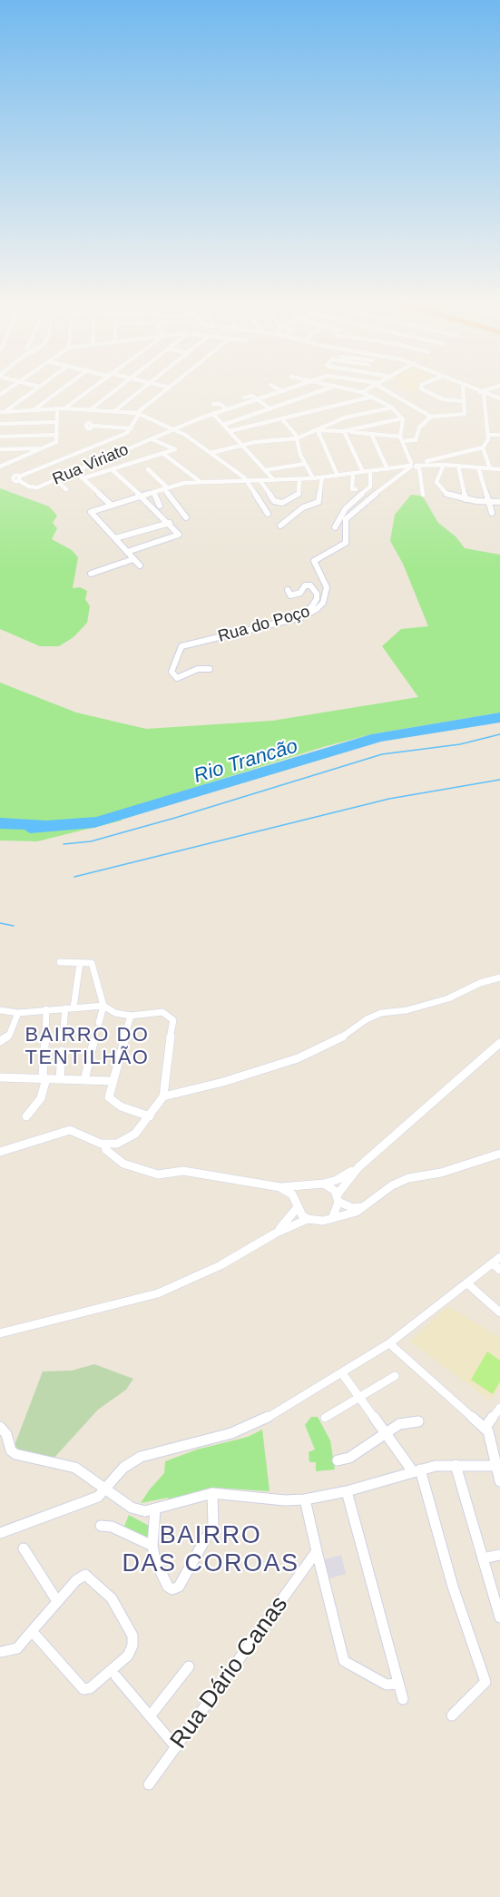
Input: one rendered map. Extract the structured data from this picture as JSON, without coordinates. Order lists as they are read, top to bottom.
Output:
{
  "streets": {
    "street": ["Rua Viriato", "Rua do Poço", "Rua Dário Canas"]
  },
  "districts": ["BAIRRO DO TENTILHÃO", "BAIRRO DAS COROAS"],
  "water": ["Rio Trancão"]
}
